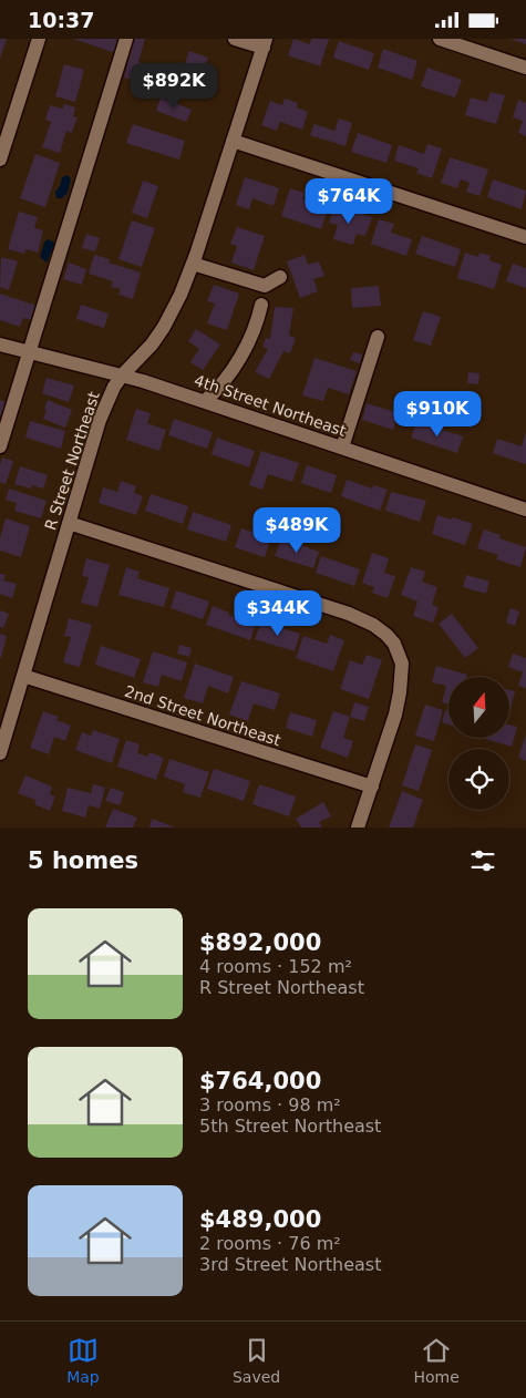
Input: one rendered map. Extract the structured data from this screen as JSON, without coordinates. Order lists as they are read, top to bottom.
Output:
{
  "streets": {
    "street": ["4th Street Northeast", "R Street Northeast", "2nd Street Northeast"]
  },
  "crossings": [
    ["4th Street Northeast", "R Street Northeast"],
    ["R Street Northeast", "2nd Street Northeast"]
  ],
  "north": "top",
  "page": {
    "status": "10:37",
    "price": [
      "$892K",
      "$764K",
      "$910K",
      "$489K",
      "$344K"
    ],
    "heading": "5 homes",
    "list": [
      {
        "name": "$892,000",
        "note": "4 rooms · 152 m² · R Street Northeast"
      },
      {
        "name": "$764,000",
        "note": "3 rooms · 98 m² · 5th Street Northeast"
      },
      {
        "name": "$489,000",
        "note": "2 rooms · 76 m² · 3rd Street Northeast"
      }
    ],
    "tabs": ["Map", "Saved", "Home"]
  }
}
